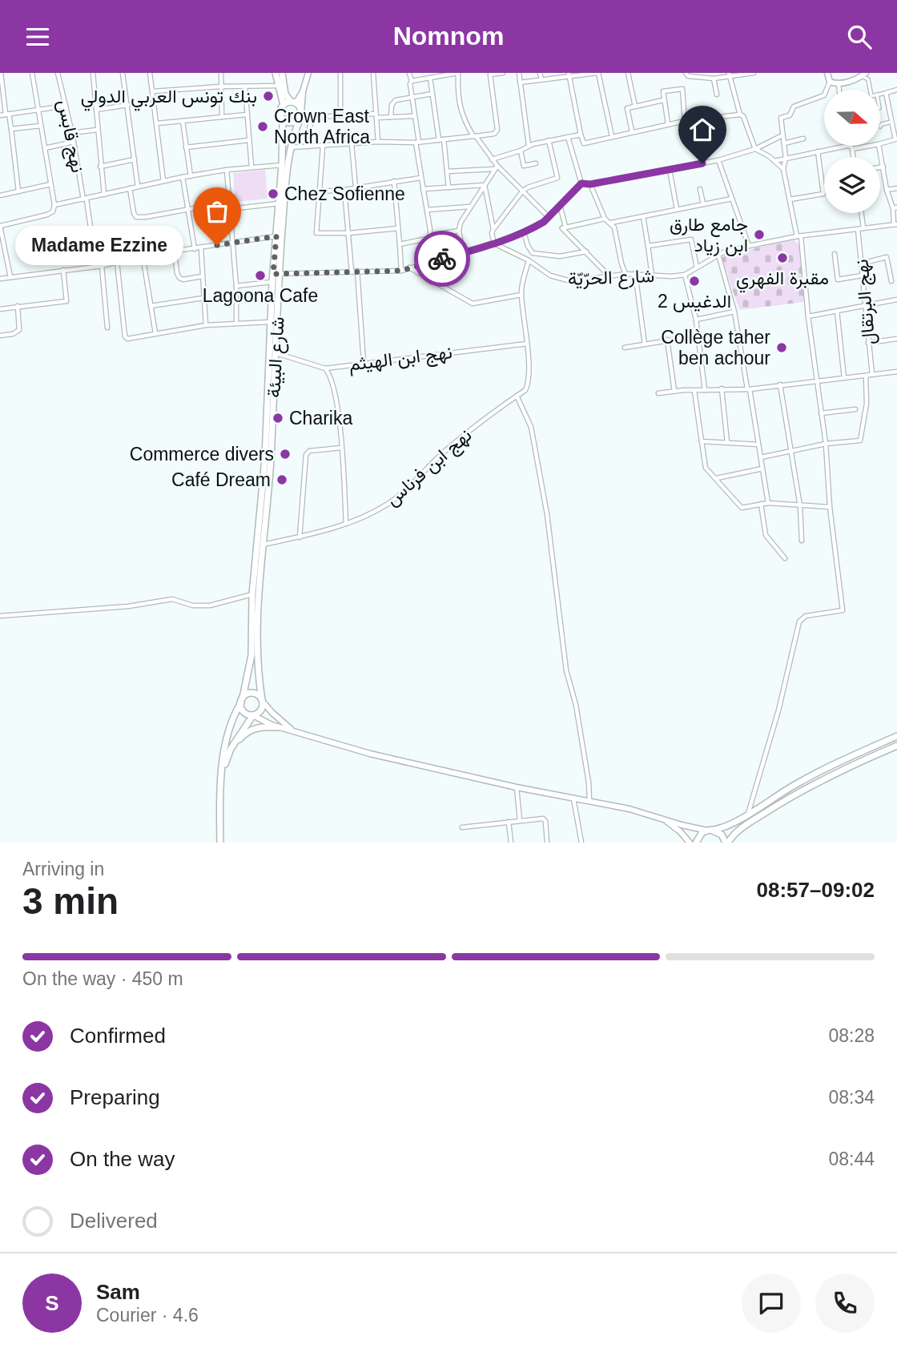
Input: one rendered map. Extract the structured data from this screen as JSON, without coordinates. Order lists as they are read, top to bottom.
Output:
{
  "streets": {
    "main road": ["شارع البيئة"],
    "street": [
      "نهج قابس",
      "شارع الحرّيّة",
      "نهج البرتقال",
      "نهج ابن الهيثم",
      "نهج ابن فرناس"
    ]
  },
  "crossings": [
    ["شارع الحرّيّة", "نهج البرتقال"],
    ["شارع البيئة", "نهج ابن الهيثم"],
    ["شارع البيئة", "نهج ابن فرناس"],
    ["نهج ابن الهيثم", "نهج ابن فرناس"]
  ],
  "places": [
    "بنك تونس العربي الدولي",
    "Crown East North Africa",
    "Chez Sofienne",
    "جامع طارق ابن زياد",
    "Madame Ezzine",
    "مقبرة الفهري",
    "Lagoona Cafe",
    "الدغيس 2",
    "Collège taher ben achour",
    "Charika",
    "Commerce divers",
    "Café Dream"
  ],
  "north": "right",
  "page": {
    "header": "Nomnom",
    "bubble": "Madame Ezzine",
    "heading": ["3 min", "Arriving in", "08:57–09:02"],
    "panel": ["Sam", "Courier · 4.6"],
    "bar": "On the way · 450 m",
    "list": [
      ["Confirmed", "08:28"],
      ["Preparing", "08:34"],
      ["On the way", "08:44"],
      "Delivered"
    ],
    "round": "S"
  }
}
